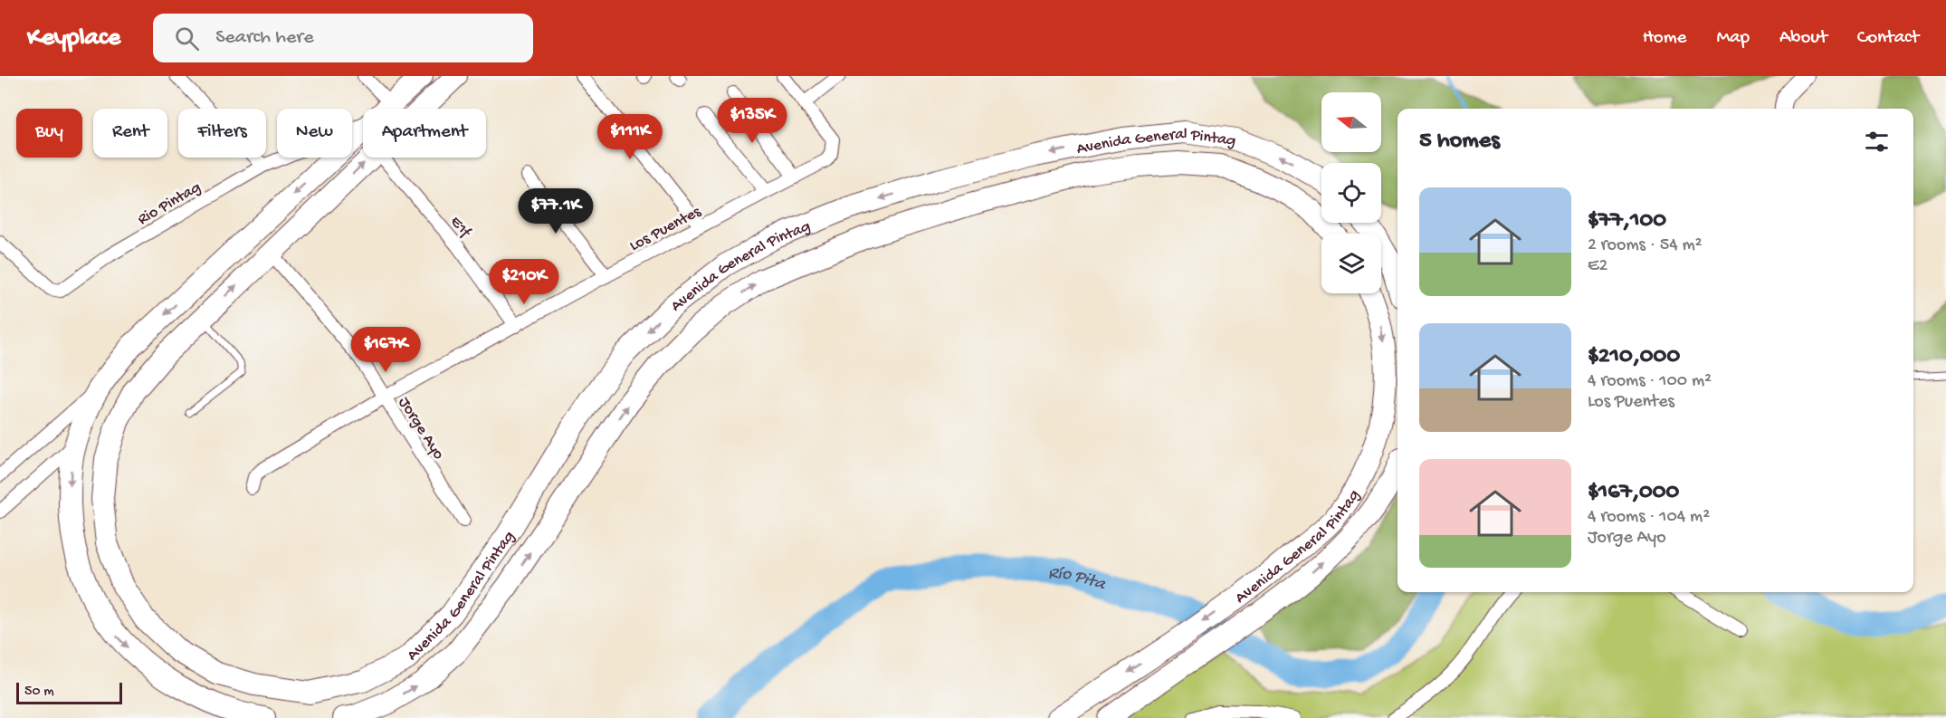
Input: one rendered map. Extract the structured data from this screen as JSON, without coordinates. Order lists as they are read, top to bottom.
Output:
{
  "streets": {
    "highway": ["Avenida General Pintag"],
    "street": [
      "Rio Pintag",
      "E1f",
      "Los Puentes",
      "Jorge Ayo"
    ]
  },
  "crossings": [
    ["Avenida General Pintag", "Jorge Ayo"],
    ["E1f", "Los Puentes"],
    ["Los Puentes", "Jorge Ayo"]
  ],
  "water": ["Río Pita"],
  "scale_bar": "50 m",
  "north": "left",
  "page": {
    "header": "Keyplace",
    "search": "Search here",
    "nav": [
      "Home",
      "Map",
      "About",
      "Contact"
    ],
    "price": [
      "$135K",
      "$111K",
      "$77.1K",
      "$210K",
      "$167K"
    ],
    "chip": [
      "Buy",
      "Rent",
      "Filters",
      "New",
      "Apartment"
    ],
    "heading": "5 homes",
    "list": [
      {
        "name": "$77,100",
        "note": "2 rooms · 54 m² · E2"
      },
      {
        "name": "$210,000",
        "note": "4 rooms · 100 m² · Los Puentes"
      },
      {
        "name": "$167,000",
        "note": "4 rooms · 104 m² · Jorge Ayo"
      }
    ],
    "scale": "50 m"
  }
}
